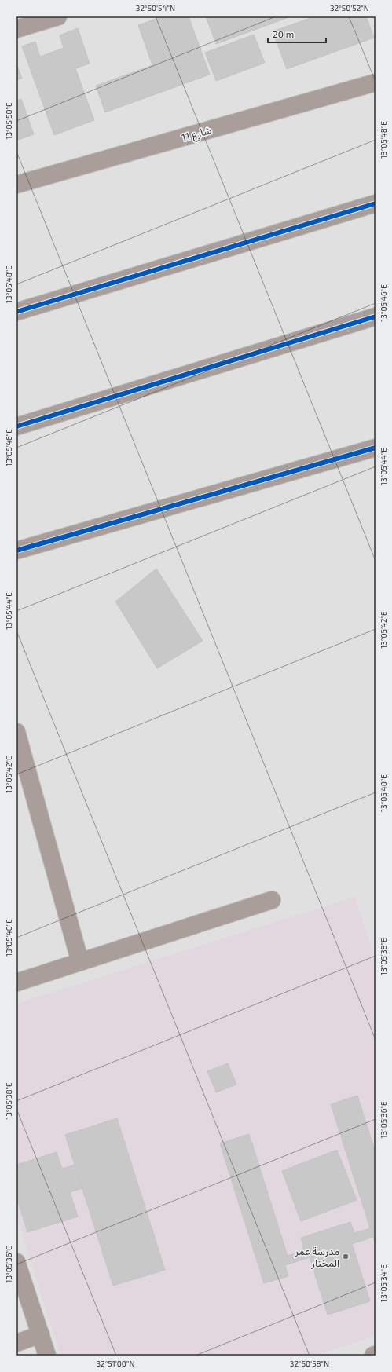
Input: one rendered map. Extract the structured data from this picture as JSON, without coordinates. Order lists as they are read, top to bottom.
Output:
{
  "streets": {
    "street": ["شارع 11"]
  },
  "places": ["مدرسة عمر المختار"],
  "scale_bar": "20 m",
  "coordinates": [
    "32°50'54\"N",
    "32°50'52\"N",
    "13°05'50\"E",
    "13°05'48\"E",
    "13°05'46\"E",
    "13°05'44\"E",
    "13°05'42\"E",
    "13°05'40\"E",
    "13°05'38\"E",
    "13°05'36\"E",
    "13°05'34\"E",
    "32°51'00\"N",
    "32°50'58\"N"
  ]
}
